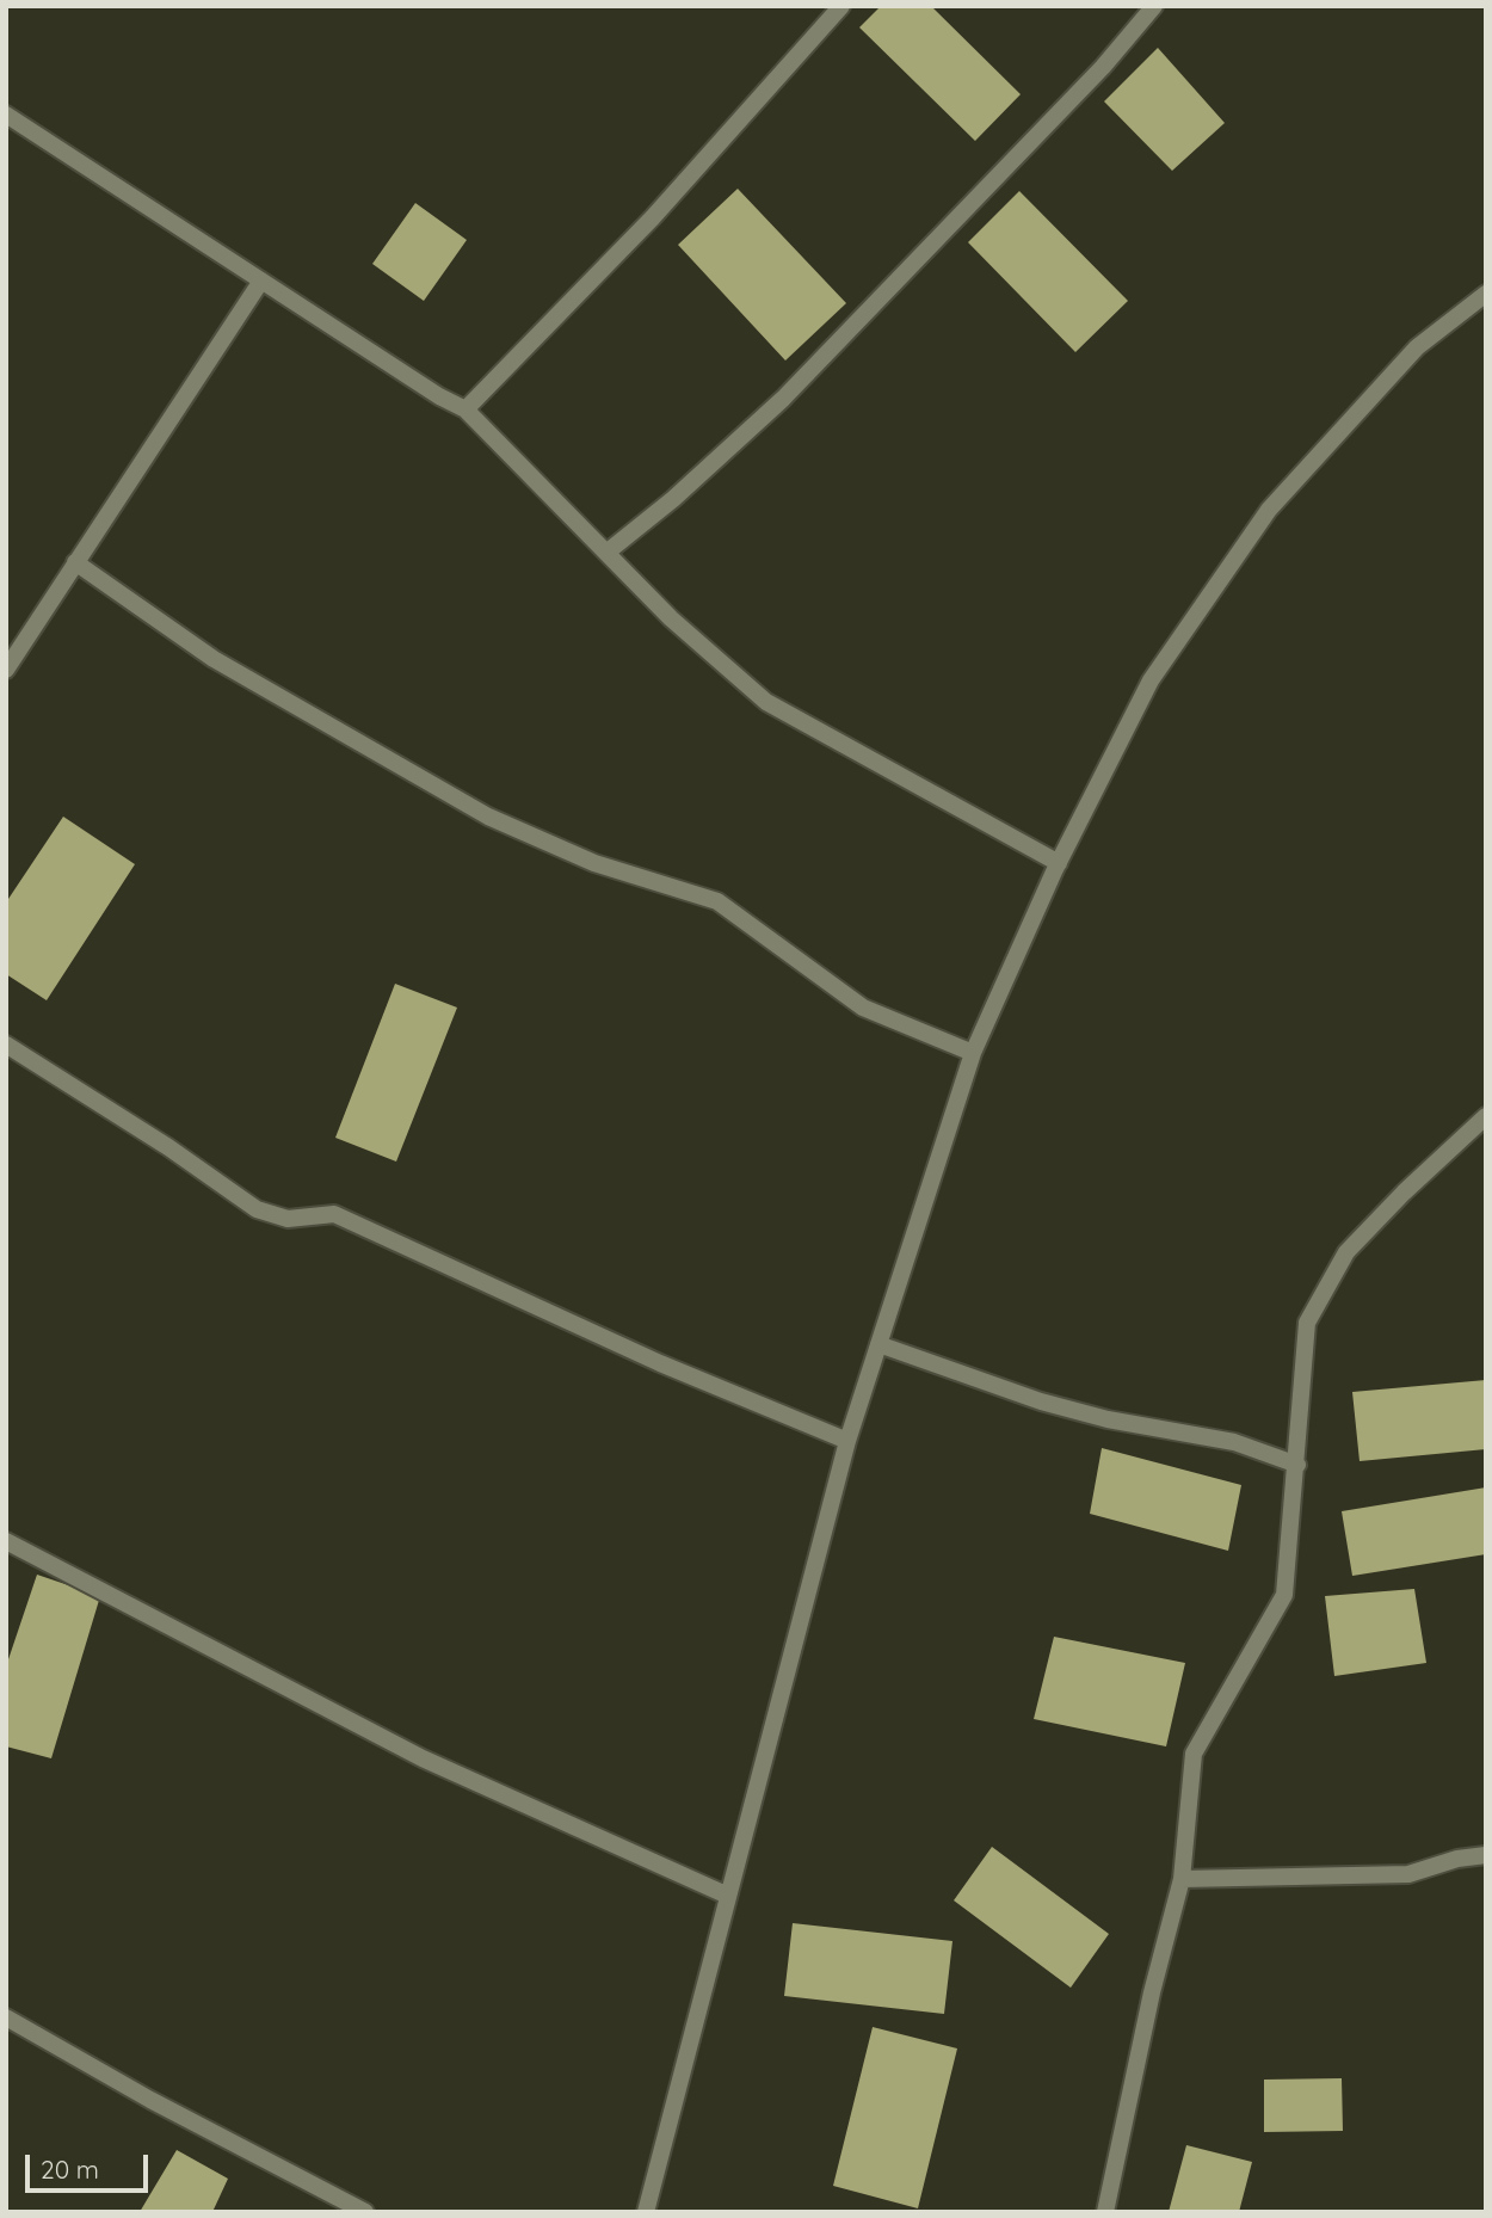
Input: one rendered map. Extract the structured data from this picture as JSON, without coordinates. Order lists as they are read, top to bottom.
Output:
{
  "scale_bar": "20 m"
}
